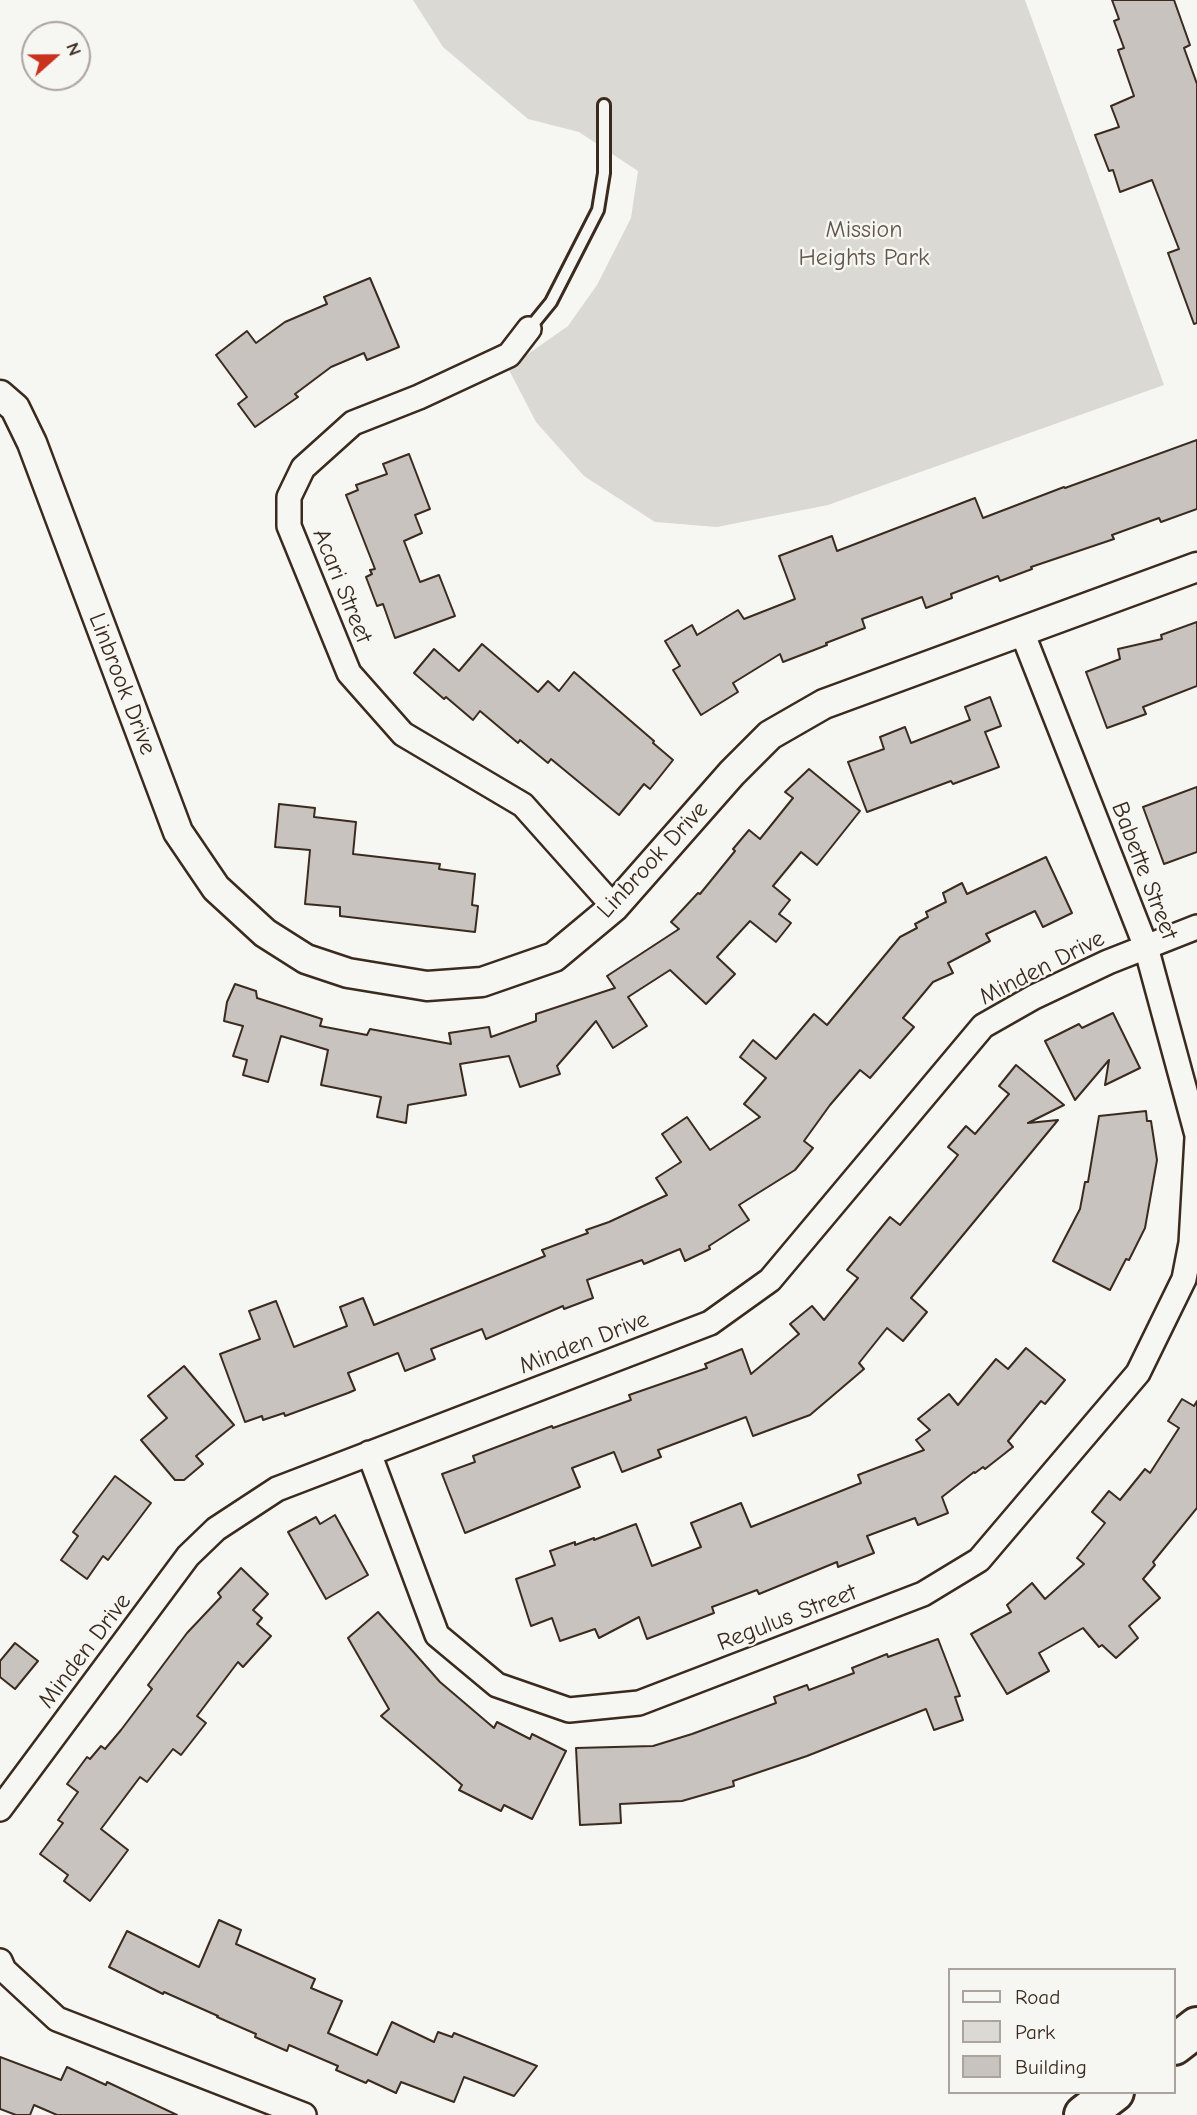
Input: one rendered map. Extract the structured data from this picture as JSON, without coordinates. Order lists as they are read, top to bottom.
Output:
{
  "streets": {
    "street": [
      "Acari Street",
      "Linbrook Drive",
      "Babette Street",
      "Minden Drive",
      "Regulus Street"
    ]
  },
  "crossings": [
    ["Acari Street", "Linbrook Drive"],
    ["Linbrook Drive", "Babette Street"],
    ["Babette Street", "Minden Drive"],
    ["Babette Street", "Regulus Street"],
    ["Minden Drive", "Regulus Street"]
  ],
  "parks": ["Mission Heights Park"],
  "legend": ["Road", "Park", "Building"],
  "north": "right"
}
